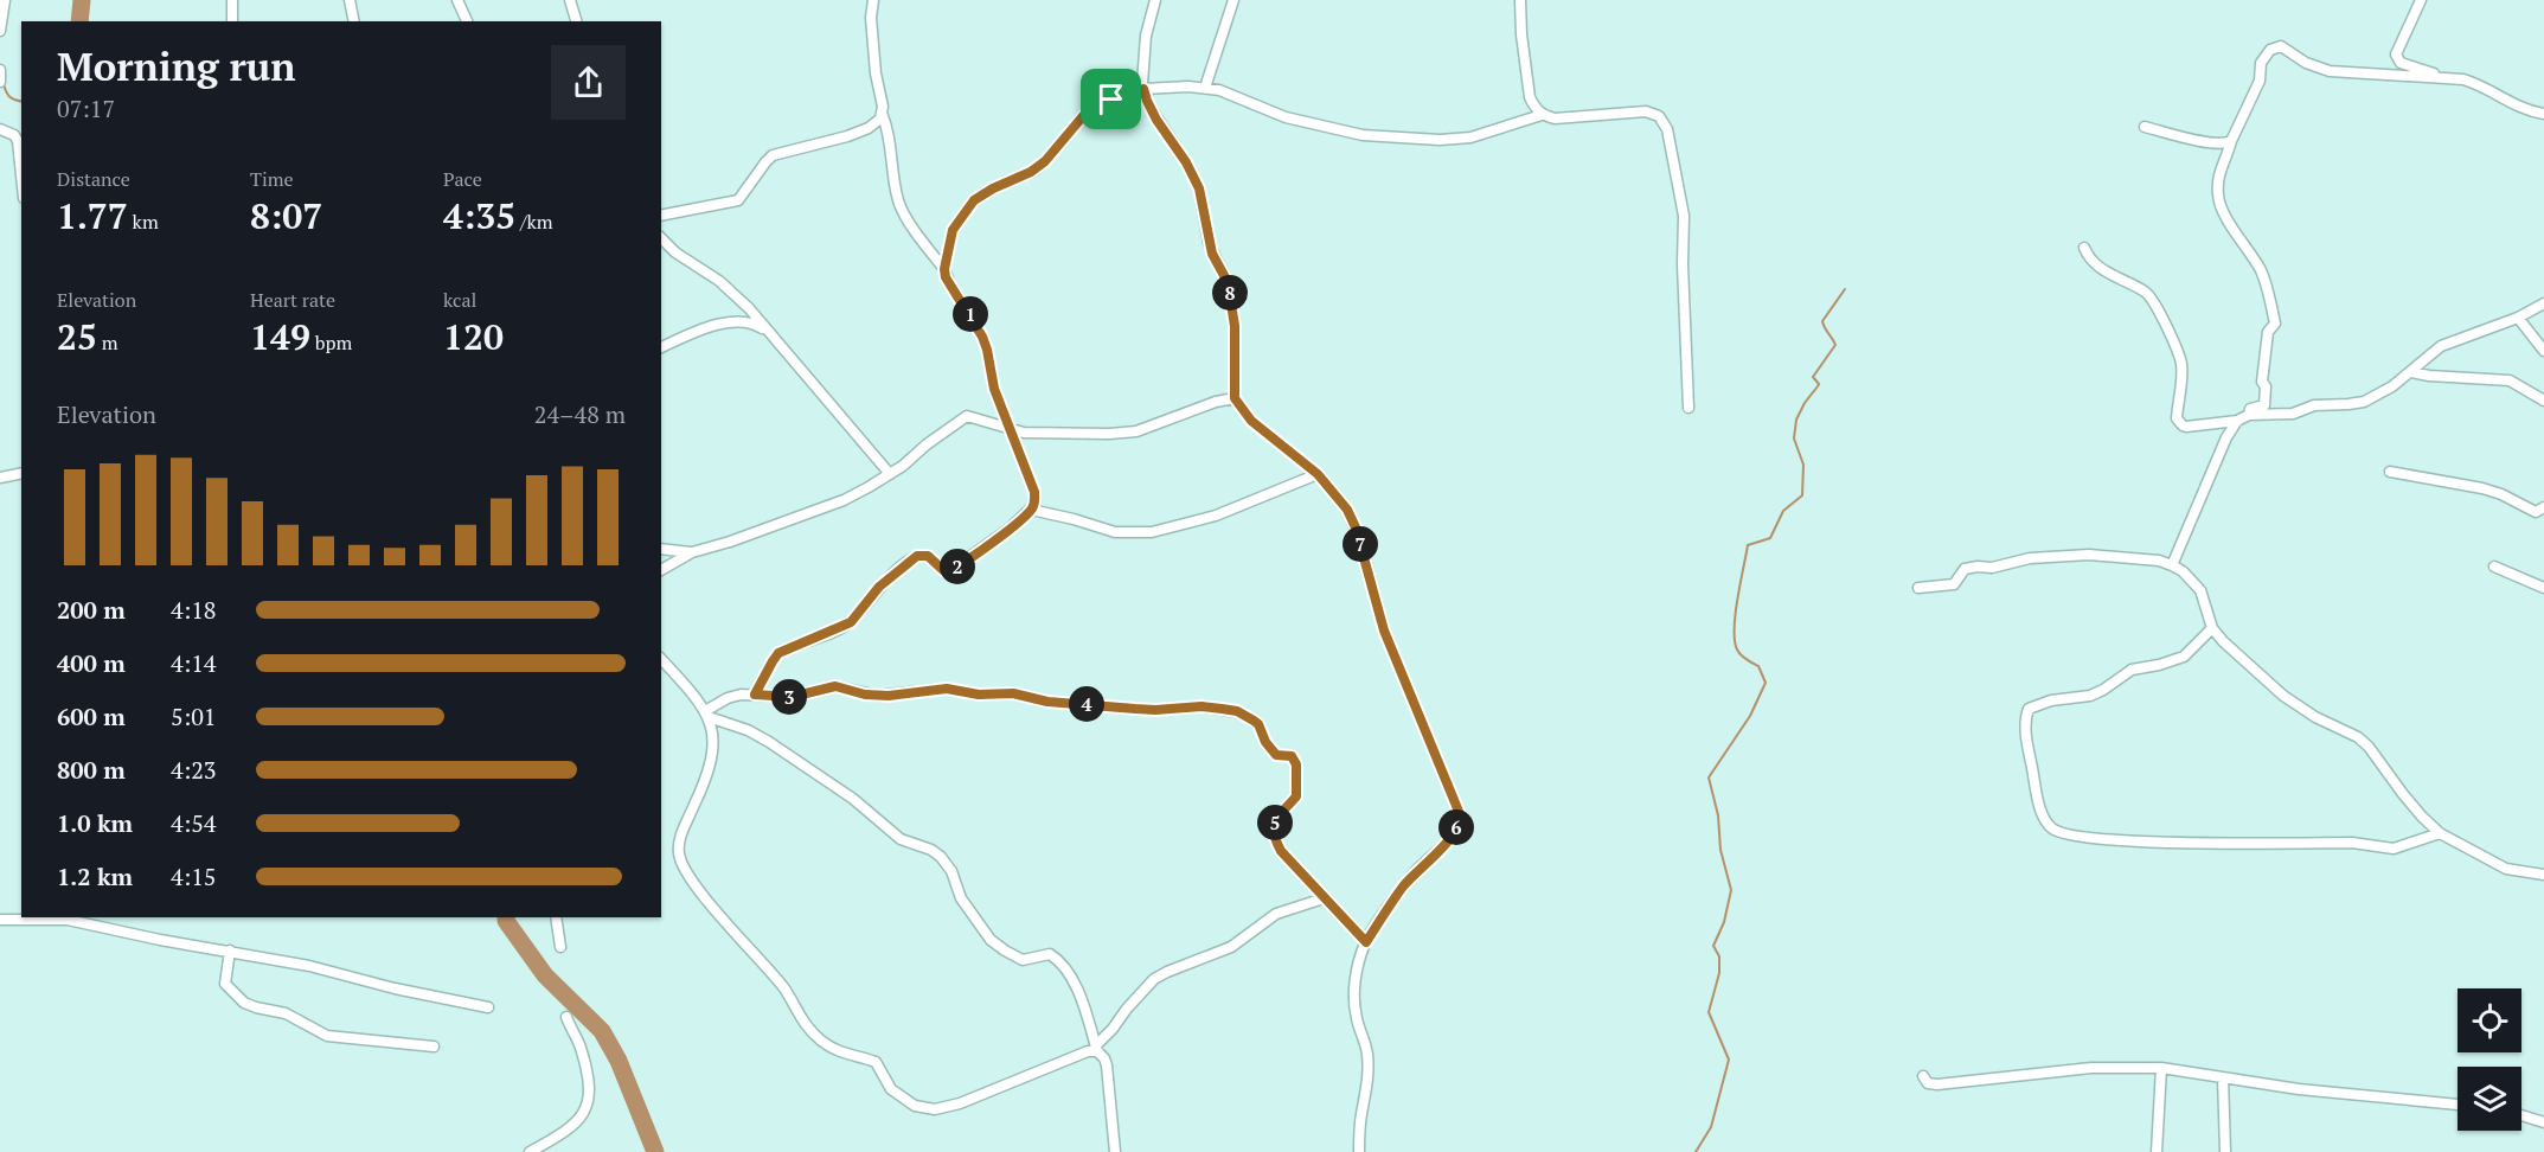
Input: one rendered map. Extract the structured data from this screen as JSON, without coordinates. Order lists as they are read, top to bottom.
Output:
{
  "page": {
    "heading": ["Morning run", "07:17"],
    "stats": [
      ["Distance", "1.77 km"],
      ["Time", "8:07"],
      ["Pace", "4:35 /km"],
      ["Elevation", "25 m"],
      ["Heart rate", "149 bpm"],
      ["kcal", "120"]
    ],
    "pins": [
      "8",
      "1",
      "7",
      "2",
      "3",
      "4",
      "5",
      "6"
    ],
    "chart": ["Elevation", "24–48 m"],
    "list": [
      {
        "name": "200 m",
        "note": "4:18"
      },
      {
        "name": "400 m",
        "note": "4:14"
      },
      {
        "name": "600 m",
        "note": "5:01"
      },
      {
        "name": "800 m",
        "note": "4:23"
      },
      {
        "name": "1.0 km",
        "note": "4:54"
      },
      {
        "name": "1.2 km",
        "note": "4:15"
      }
    ]
  }
}
